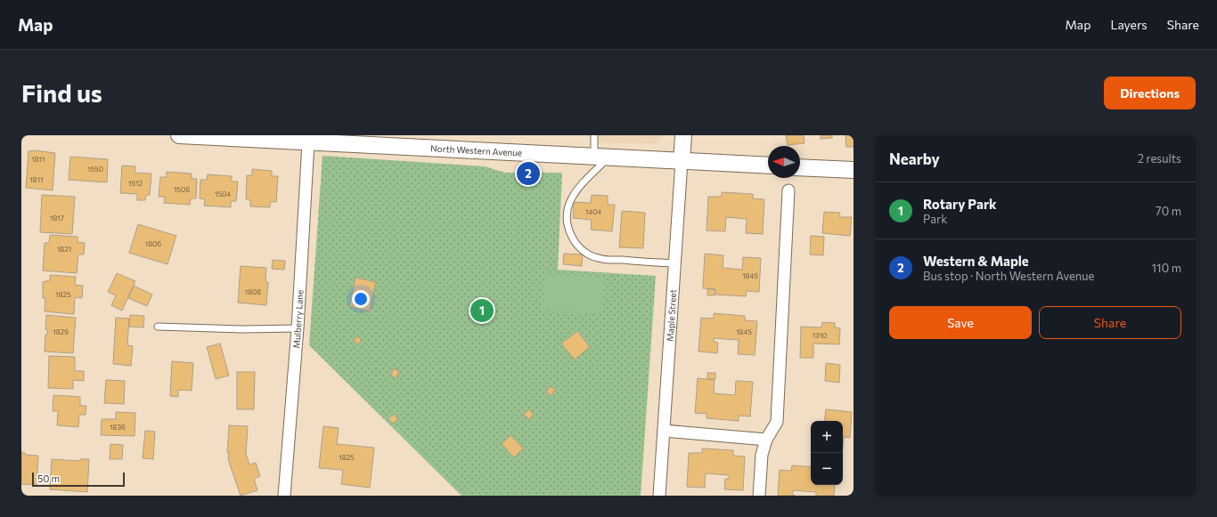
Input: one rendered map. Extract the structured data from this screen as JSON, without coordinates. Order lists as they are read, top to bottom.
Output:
{
  "streets": {
    "main road": ["North Western Avenue", "Maple Street"],
    "street": ["Mulberry Lane"]
  },
  "crossings": [
    ["North Western Avenue", "Maple Street"],
    ["North Western Avenue", "Mulberry Lane"]
  ],
  "house_numbers": [
    "1811",
    "1550",
    "1811",
    "1512",
    "1508",
    "1504",
    "1404",
    "1817",
    "1806",
    "1821",
    "1845",
    "1808",
    "1825",
    "1829",
    "1845",
    "1310",
    "1836",
    "1825"
  ],
  "scale_bar": "50 m",
  "north": "left",
  "page": {
    "header": "Map",
    "nav": ["Map", "Layers", "Share"],
    "buttons": [
      "Directions",
      ["Save", "Share"]
    ],
    "title": "Find us",
    "heading": ["Nearby", "2 results"],
    "pins": ["2", "1"],
    "list": [
      {
        "mark": "1",
        "name": "Rotary Park",
        "note": "Park",
        "value": "70 m"
      },
      {
        "mark": "2",
        "name": "Western & Maple",
        "note": "Bus stop · North Western Avenue",
        "value": "110 m"
      }
    ],
    "map_buttons": ["+", "−"],
    "scale": "50 m"
  }
}
